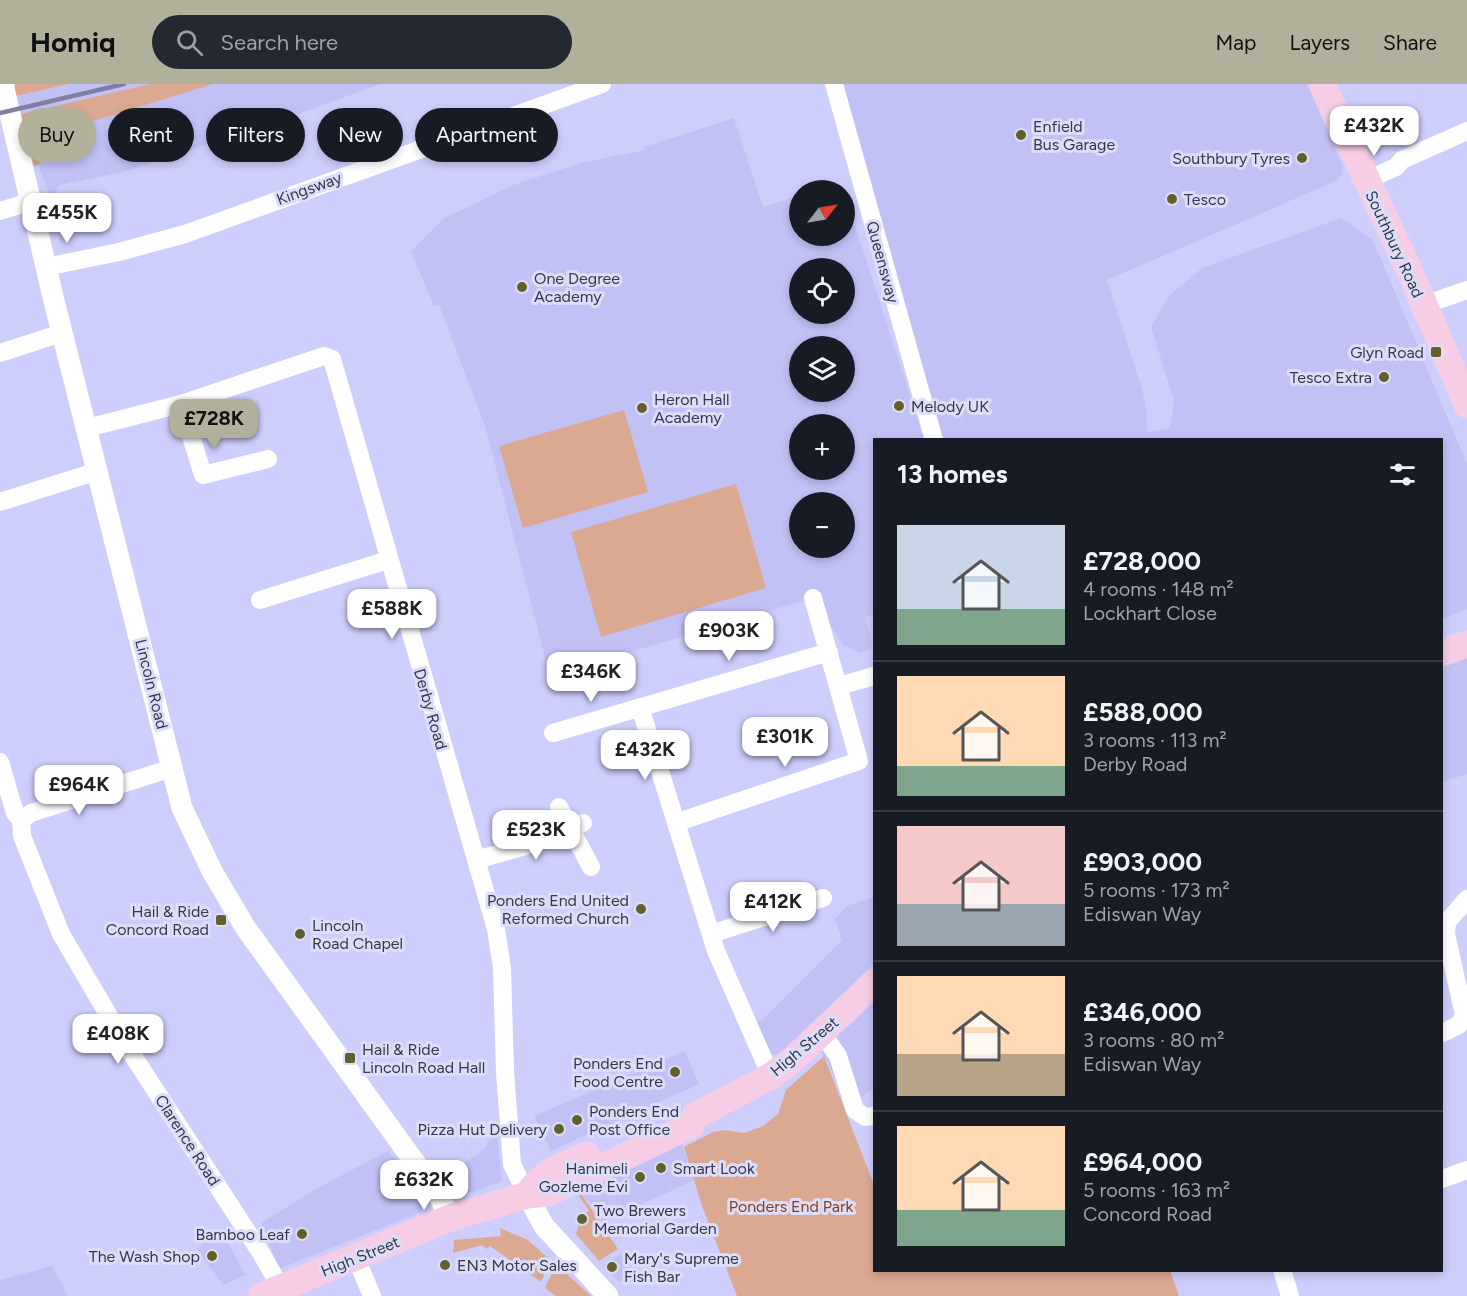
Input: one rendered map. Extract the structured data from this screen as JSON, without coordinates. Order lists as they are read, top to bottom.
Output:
{
  "streets": {
    "main road": ["Southbury Road", "High Street"],
    "street": [
      "Kingsway",
      "Queensway",
      "Lincoln Road",
      "Derby Road",
      "Clarence Road"
    ]
  },
  "crossings": [
    ["Kingsway", "Lincoln Road"],
    ["Lincoln Road", "Derby Road"],
    ["Lincoln Road", "High Street"],
    ["Derby Road", "High Street"],
    ["High Street", "Clarence Road"]
  ],
  "parks": ["Ponders End Park"],
  "places": {
    "other": [
      "Enfield Bus Garage",
      "Southbury Tyres",
      "Tesco",
      "One Degree Academy",
      "Tesco Extra",
      "Melody UK",
      "Heron Hall Academy",
      "Ponders End United Reformed Church",
      "Lincoln Road Chapel",
      "Ponders End Food Centre",
      "Ponders End Post Office",
      "Pizza Hut Delivery",
      "Smart Look",
      "Hanimeli Gozleme Evi",
      "Two Brewers Memorial Garden",
      "Bamboo Leaf",
      "The Wash Shop",
      "EN3 Motor Sales",
      "Mary's Supreme Fish Bar"
    ],
    "transit": ["Glyn Road", "Hail & Ride Concord Road", "Hail & Ride Lincoln Road Hall"]
  },
  "north": "top right",
  "page": {
    "header": "Homiq",
    "search": "Search here",
    "nav": ["Map", "Layers", "Share"],
    "price": [
      "£432K",
      "£455K",
      "£728K",
      "£588K",
      "£903K",
      "£346K",
      "£301K",
      "£432K",
      "£964K",
      "£523K",
      "£412K",
      "£408K",
      "£632K"
    ],
    "chip": [
      "Buy",
      "Rent",
      "Filters",
      "New",
      "Apartment"
    ],
    "map_buttons": ["+", "−"],
    "heading": "13 homes",
    "list": [
      {
        "name": "£728,000",
        "note": "4 rooms · 148 m² · Lockhart Close"
      },
      {
        "name": "£588,000",
        "note": "3 rooms · 113 m² · Derby Road"
      },
      {
        "name": "£903,000",
        "note": "5 rooms · 173 m² · Ediswan Way"
      },
      {
        "name": "£346,000",
        "note": "3 rooms · 80 m² · Ediswan Way"
      },
      {
        "name": "£964,000",
        "note": "5 rooms · 163 m² · Concord Road"
      }
    ]
  }
}
